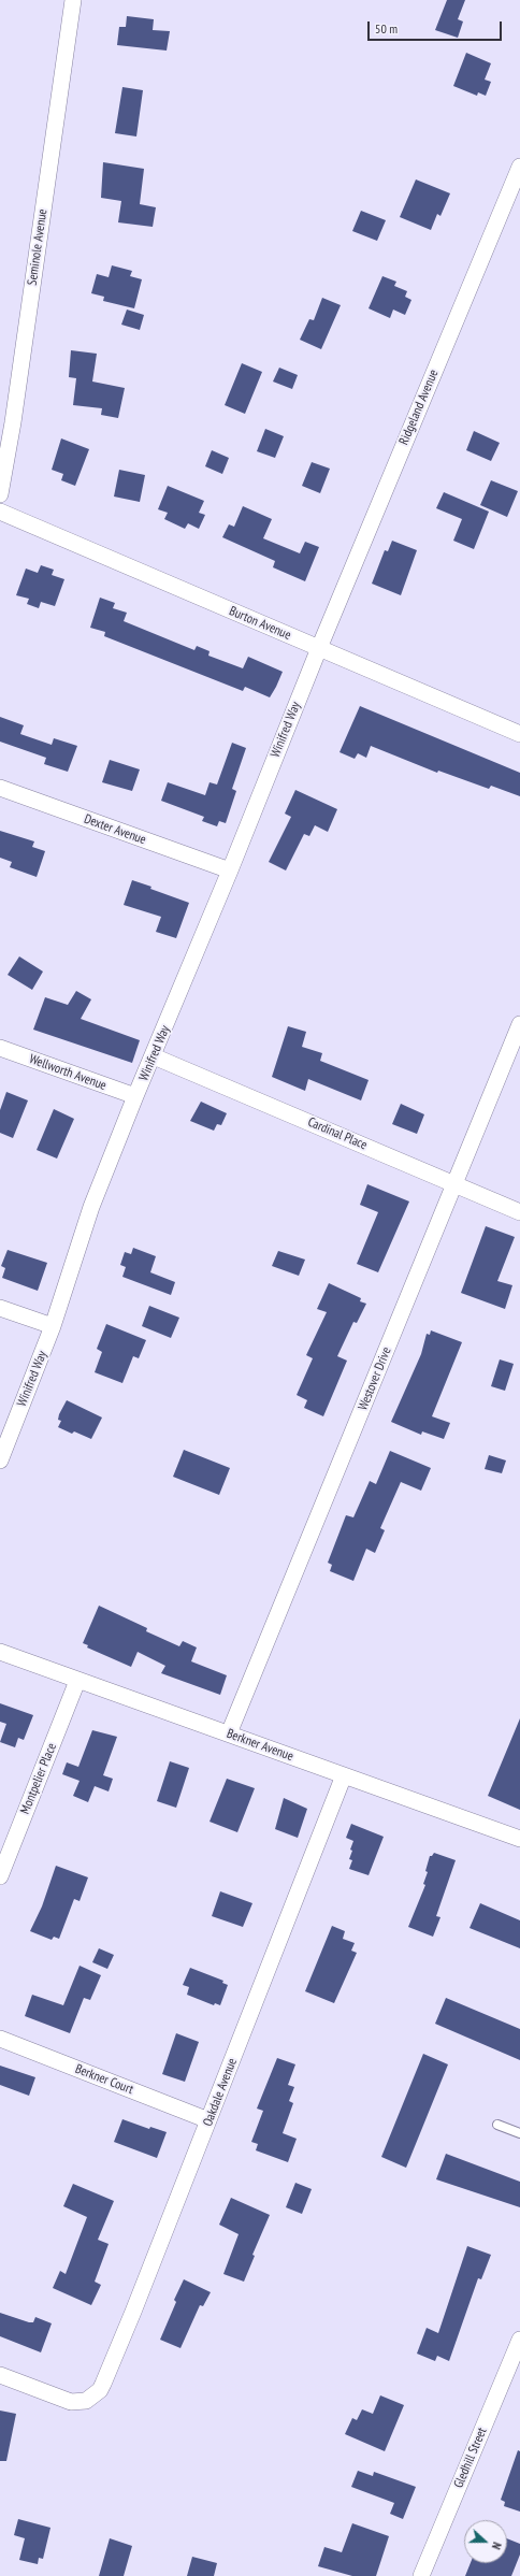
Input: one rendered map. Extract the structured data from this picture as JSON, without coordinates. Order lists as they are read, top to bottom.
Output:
{
  "streets": {
    "street": [
      "Seminole Avenue",
      "Ridgeland Avenue",
      "Burton Avenue",
      "Winifred Way",
      "Dexter Avenue",
      "Wellworth Avenue",
      "Cardinal Place",
      "Westover Drive",
      "Berkner Avenue",
      "Montpelier Place",
      "Berkner Court",
      "Oakdale Avenue",
      "Gledhill Street"
    ]
  },
  "crossings": [
    ["Ridgeland Avenue", "Burton Avenue"],
    ["Ridgeland Avenue", "Winifred Way"],
    ["Burton Avenue", "Winifred Way"],
    ["Winifred Way", "Dexter Avenue"],
    ["Winifred Way", "Wellworth Avenue"],
    ["Winifred Way", "Cardinal Place"],
    ["Cardinal Place", "Westover Drive"],
    ["Westover Drive", "Berkner Avenue"],
    ["Berkner Avenue", "Montpelier Place"],
    ["Berkner Avenue", "Oakdale Avenue"],
    ["Berkner Court", "Oakdale Avenue"]
  ],
  "scale_bar": "50 m",
  "north": "right"
}
